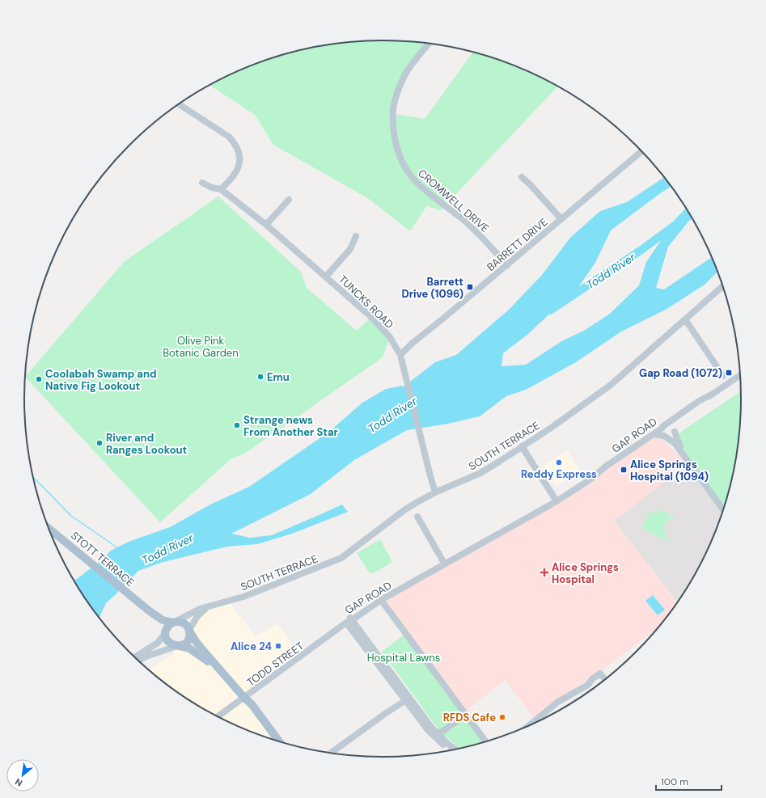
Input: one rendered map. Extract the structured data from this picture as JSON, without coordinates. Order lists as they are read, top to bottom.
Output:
{
  "streets": {
    "main road": ["STOTT TERRACE"],
    "street": [
      "CROMWELL DRIVE",
      "BARRETT DRIVE",
      "TUNCKS ROAD",
      "GAP ROAD",
      "SOUTH TERRACE",
      "TODD STREET"
    ]
  },
  "crossings": [
    ["CROMWELL DRIVE", "BARRETT DRIVE"],
    ["BARRETT DRIVE", "TUNCKS ROAD"],
    ["TUNCKS ROAD", "SOUTH TERRACE"],
    ["GAP ROAD", "TODD STREET"],
    ["SOUTH TERRACE", "STOTT TERRACE"]
  ],
  "water": ["Todd River"],
  "parks": ["Olive Pink Botanic Garden", "Hospital Lawns"],
  "places": {
    "transit": ["Barrett Drive (1096)", "Gap Road (1072)", "Alice Springs Hospital (1094)"],
    "other": [
      "Emu",
      "Coolabah Swamp and Native Fig Lookout",
      "Strange news From Another Star",
      "River and Ranges Lookout",
      "Reddy Express",
      "Alice 24",
      "RFDS Cafe"
    ],
    "health": ["Alice Springs Hospital"]
  },
  "scale_bar": "100 m",
  "north": "bottom left"
}
